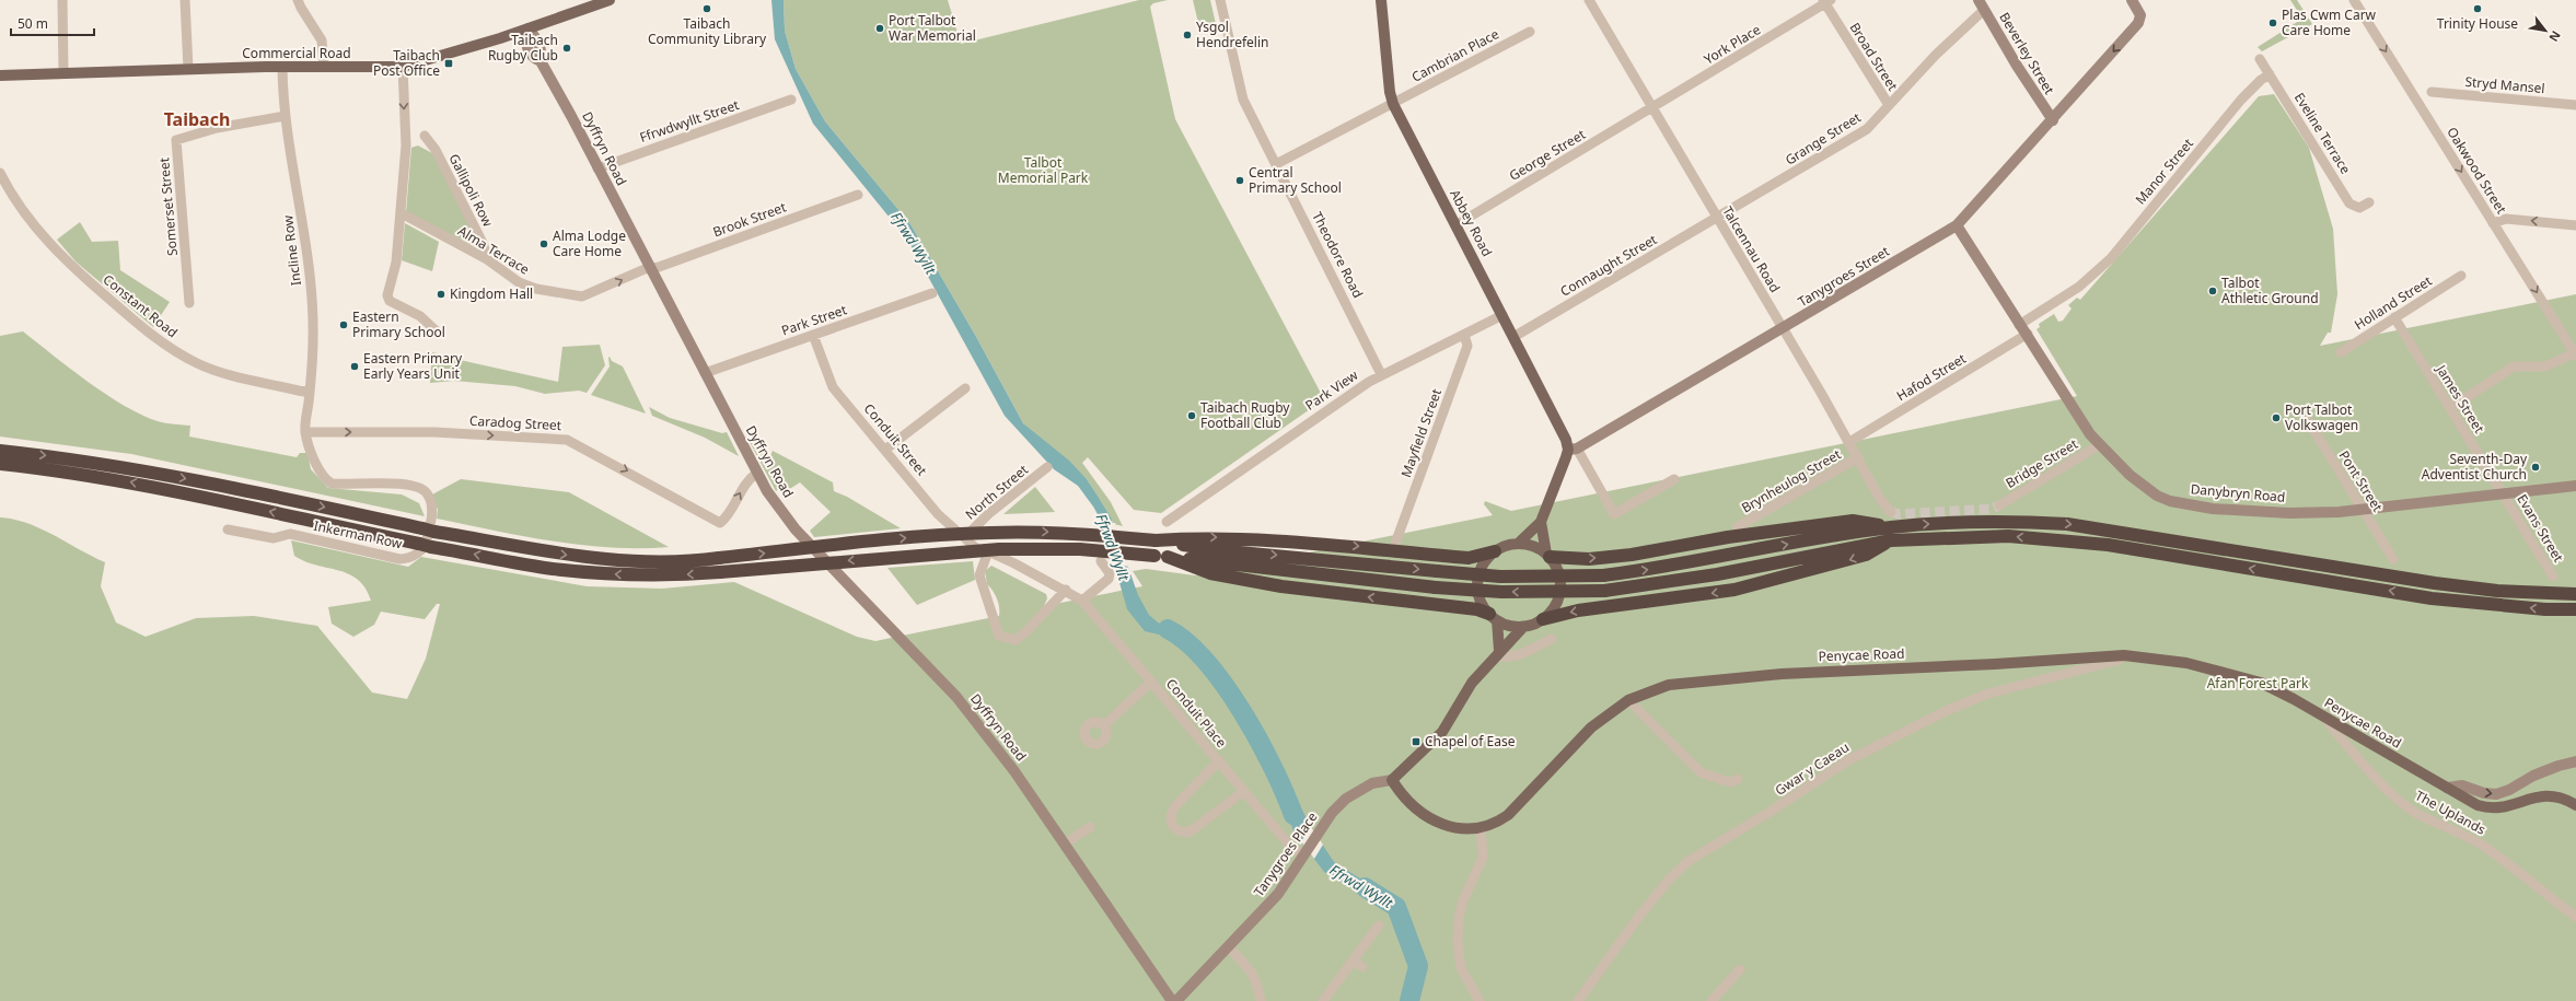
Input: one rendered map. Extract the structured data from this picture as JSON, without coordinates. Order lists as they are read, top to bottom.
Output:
{
  "streets": {
    "main road": ["Commercial Road", "Abbey Road", "Penycae Road"],
    "street": [
      "York Place",
      "Beverley Street",
      "Cambrian Place",
      "Broad Street",
      "Stryd Mansel",
      "Ffrwdwyllt Street",
      "Eveline Terrace",
      "Grange Street",
      "Dyffryn Road",
      "George Street",
      "Oakwood Street",
      "Manor Street",
      "Gallipoli Row",
      "Somerset Street",
      "Brook Street",
      "Talcennau Road",
      "Incline Row",
      "Alma Terrace",
      "Theodore Road",
      "Connaught Street",
      "Tanygroes Street",
      "Holland Street",
      "Constant Road",
      "Park Street",
      "Hafod Street",
      "Park View",
      "James Street",
      "Caradog Street",
      "Mayfield Street",
      "Conduit Street",
      "Bridge Street",
      "Brynheulog Street",
      "Pont Street",
      "North Street",
      "Danybryn Road",
      "Evans Street",
      "Inkerman Row",
      "Conduit Place",
      "Gwar y Caeau",
      "The Uplands",
      "Tanygroes Place"
    ]
  },
  "crossings": [
    ["York Place", "Broad Street"],
    ["York Place", "George Street"],
    ["York Place", "Talcennau Road"],
    ["Commercial Road", "Dyffryn Road"],
    ["Commercial Road", "Incline Row"],
    ["Beverley Street", "Grange Street"],
    ["Beverley Street", "Tanygroes Street"],
    ["Cambrian Place", "Abbey Road"],
    ["Cambrian Place", "Theodore Road"],
    ["Broad Street", "Grange Street"],
    ["Ffrwdwyllt Street", "Dyffryn Road"],
    ["Eveline Terrace", "Manor Street"],
    ["Grange Street", "Talcennau Road"],
    ["Grange Street", "Connaught Street"],
    ["Dyffryn Road", "Brook Street"],
    ["Dyffryn Road", "Alma Terrace"],
    ["Dyffryn Road", "Park Street"],
    ["Dyffryn Road", "Caradog Street"],
    ["George Street", "Abbey Road"],
    ["George Street", "Talcennau Road"],
    ["Manor Street", "Danybryn Road"],
    ["Gallipoli Row", "Alma Terrace"],
    ["Somerset Street", "Incline Row"],
    ["Brook Street", "Alma Terrace"],
    ["Abbey Road", "Connaught Street"],
    ["Abbey Road", "Tanygroes Street"],
    ["Abbey Road", "Park View"],
    ["Talcennau Road", "Connaught Street"],
    ["Talcennau Road", "Tanygroes Street"],
    ["Talcennau Road", "Hafod Street"],
    ["Talcennau Road", "Brynheulog Street"],
    ["Incline Row", "Constant Road"],
    ["Incline Row", "Caradog Street"],
    ["Incline Row", "Inkerman Row"],
    ["Theodore Road", "Park View"],
    ["Tanygroes Street", "Danybryn Road"],
    ["Holland Street", "James Street"],
    ["Park Street", "Conduit Street"],
    ["Hafod Street", "Danybryn Road"],
    ["Park View", "Mayfield Street"],
    ["James Street", "Danybryn Road"],
    ["James Street", "Evans Street"],
    ["Caradog Street", "Inkerman Row"],
    ["Conduit Street", "North Street"],
    ["Conduit Street", "Conduit Place"],
    ["Bridge Street", "Danybryn Road"],
    ["Pont Street", "Danybryn Road"],
    ["Danybryn Road", "Evans Street"],
    ["Penycae Road", "Gwar y Caeau"],
    ["Penycae Road", "The Uplands"],
    ["Conduit Place", "Tanygroes Place"]
  ],
  "one_way": ["Oakwood Street", "Alma Terrace", "Caradog Street"],
  "districts": ["Taibach"],
  "water": ["Ffrwd Wyllt"],
  "parks": ["Talbot Memorial Park", "Afan Forest Park"],
  "places": {
    "other": [
      "Taibach Community Library",
      "Trinity House",
      "Plas Cwm Carw Care Home",
      "Port Talbot War Memorial",
      "Ysgol Hendrefelin",
      "Taibach Rugby Club",
      "Central Primary School",
      "Alma Lodge Care Home",
      "Talbot Athletic Ground",
      "Kingdom Hall",
      "Eastern Primary School",
      "Eastern Primary Early Years Unit",
      "Taibach Rugby Football Club",
      "Port Talbot Volkswagen",
      "Seventh-Day Adventist Church"
    ],
    "transit": ["Taibach Post Office", "Chapel of Ease"]
  },
  "scale_bar": "50 m",
  "north": "bottom right"
}
